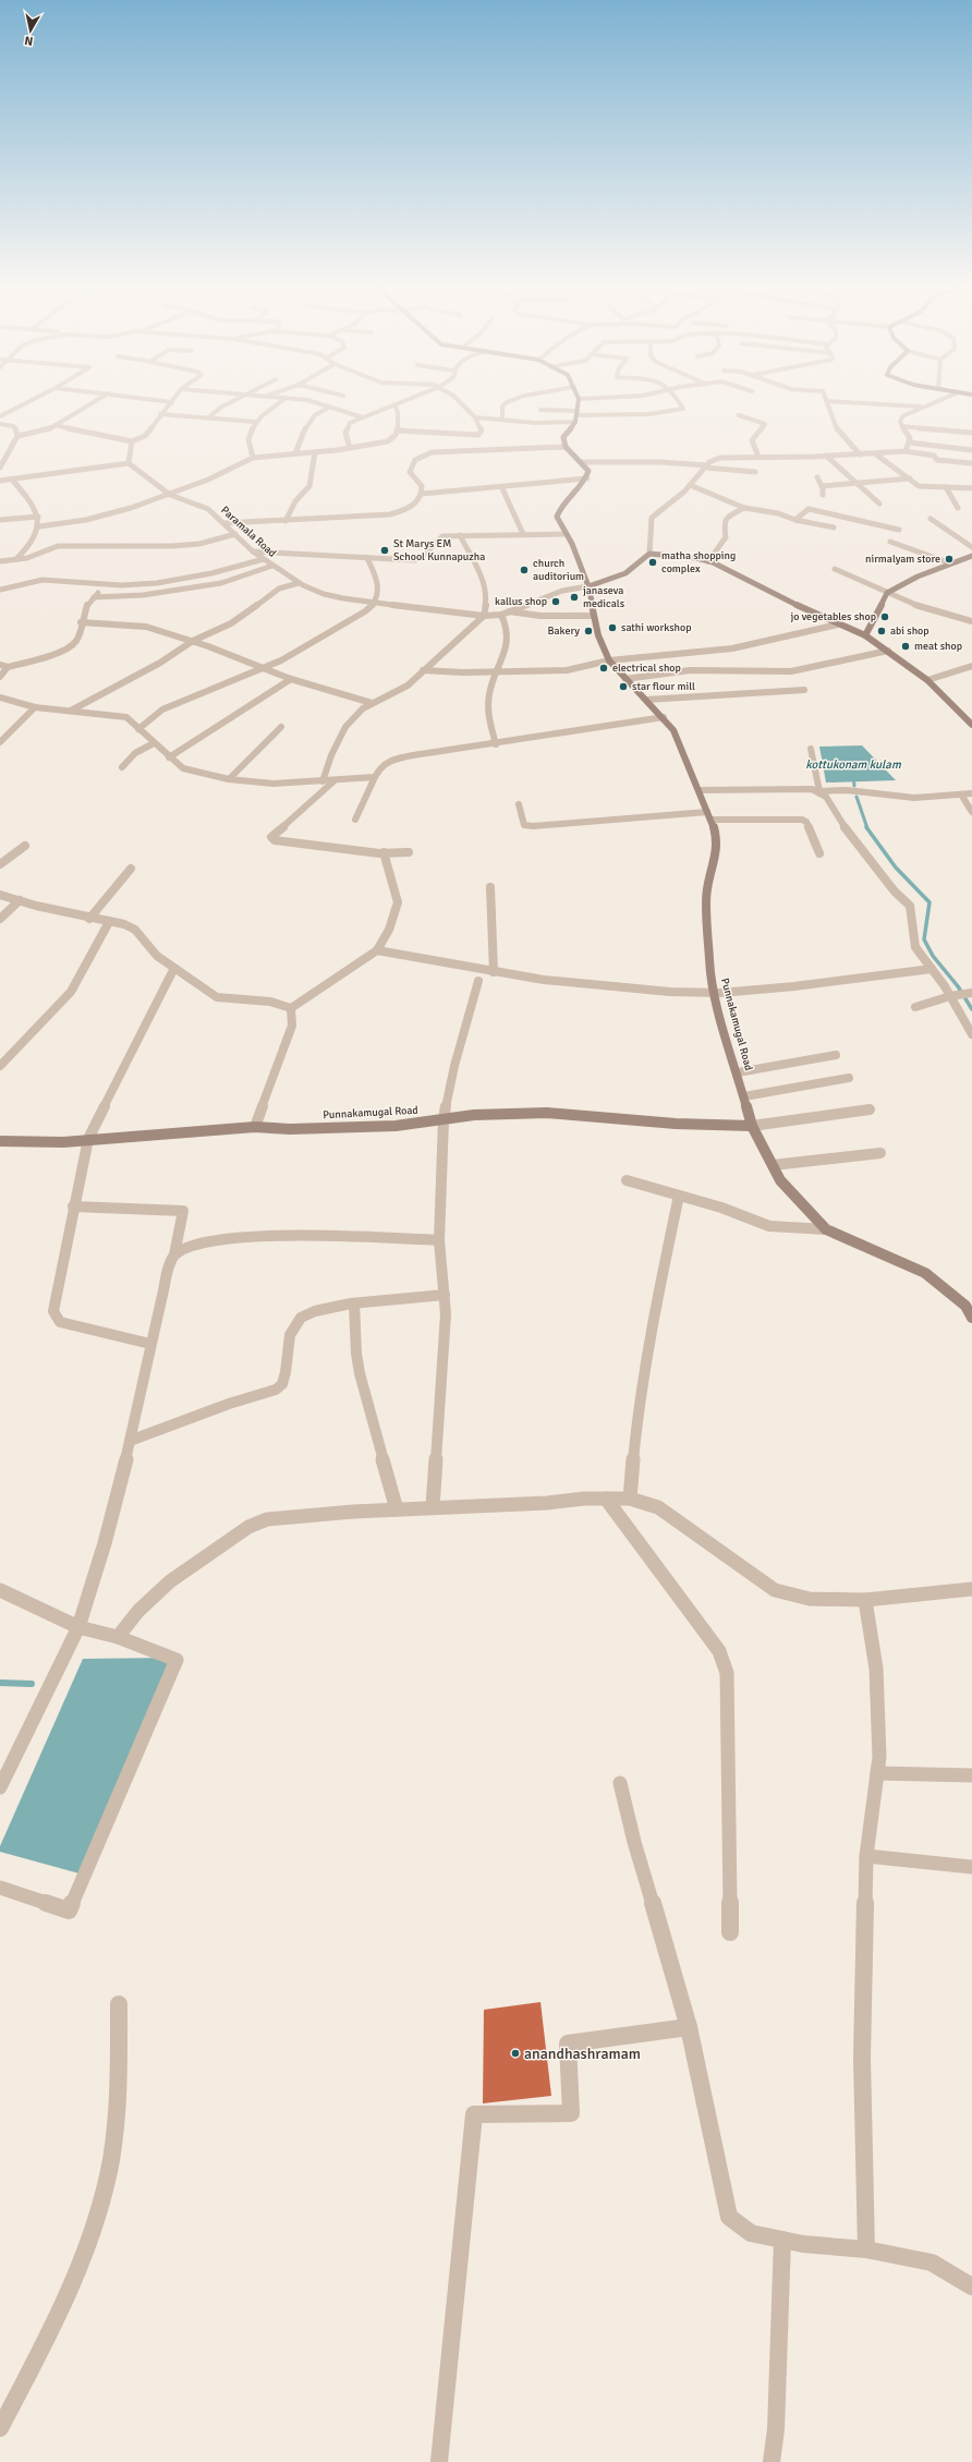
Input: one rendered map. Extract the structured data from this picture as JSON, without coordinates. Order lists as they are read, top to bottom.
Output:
{
  "streets": {
    "street": ["Paramala Road", "Punnakamugal Road"]
  },
  "crossings": [
    ["Paramala Road", "Punnakamugal Road"]
  ],
  "water": ["kottukonam kulam"],
  "places": [
    "St Marys EM School Kunnapuzha",
    "nirmalyam store",
    "matha shopping complex",
    "church auditorium",
    "janaseva medicals",
    "kallus shop",
    "jo vegetables shop",
    "sathi workshop",
    "Bakery",
    "abi shop",
    "meat shop",
    "electrical shop",
    "star flour mill",
    "anandhashramam"
  ],
  "north": "bottom"
}
